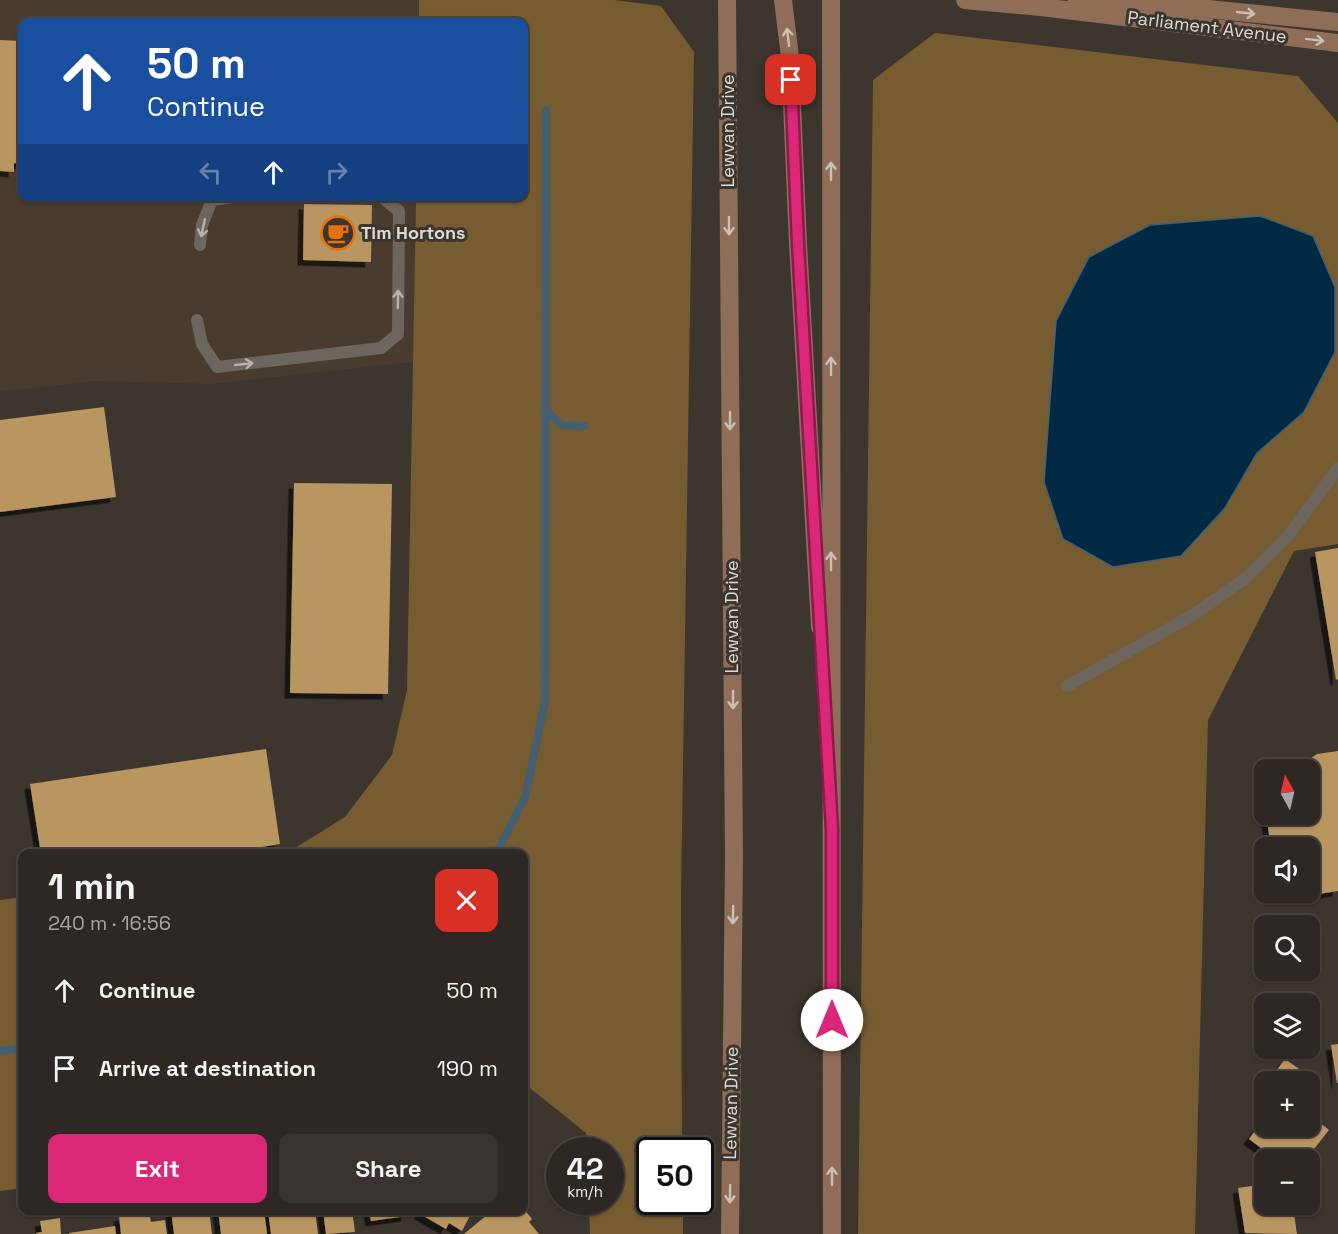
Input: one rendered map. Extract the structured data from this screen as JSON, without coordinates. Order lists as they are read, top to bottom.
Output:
{
  "streets": {
    "main road": ["Parliament Avenue", "Lewvan Drive"]
  },
  "one_way": ["Parliament Avenue"],
  "places": {
    "cafe": ["Tim Hortons"]
  },
  "north": "top",
  "page": {
    "turn": ["50 m", "Continue"],
    "map_buttons": ["+", "−"],
    "heading": ["1 min", "240 m · 16:56"],
    "list": [
      {
        "name": "Continue",
        "value": "50 m"
      },
      {
        "name": "Arrive at destination",
        "value": "190 m"
      }
    ],
    "buttons": ["Exit", "Share"],
    "speed": "42 km/h",
    "limit": "50"
  }
}
